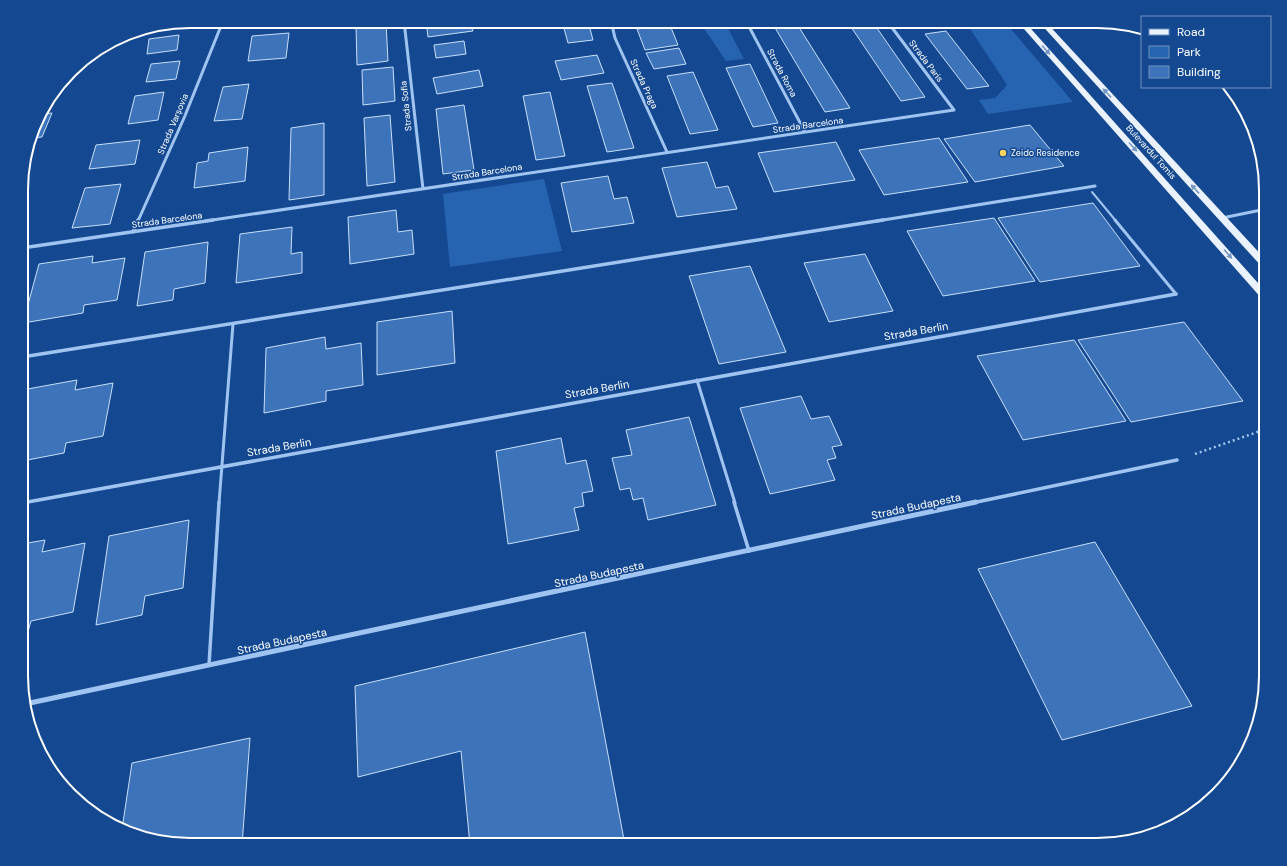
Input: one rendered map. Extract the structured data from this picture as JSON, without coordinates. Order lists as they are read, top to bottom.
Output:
{
  "streets": {
    "main road": ["Bulevardul Tomis"],
    "street": [
      "Strada Paris",
      "Strada Roma",
      "Strada Praga",
      "Strada Sofia",
      "Strada Varșovia",
      "Strada Barcelona",
      "Strada Berlin",
      "Strada Budapesta"
    ]
  },
  "crossings": [
    ["Strada Paris", "Strada Barcelona"],
    ["Strada Roma", "Strada Barcelona"],
    ["Strada Praga", "Strada Barcelona"],
    ["Strada Sofia", "Strada Barcelona"],
    ["Strada Varșovia", "Strada Barcelona"]
  ],
  "places": ["Zeido Residence"],
  "legend": ["Road", "Park", "Building"]
}
